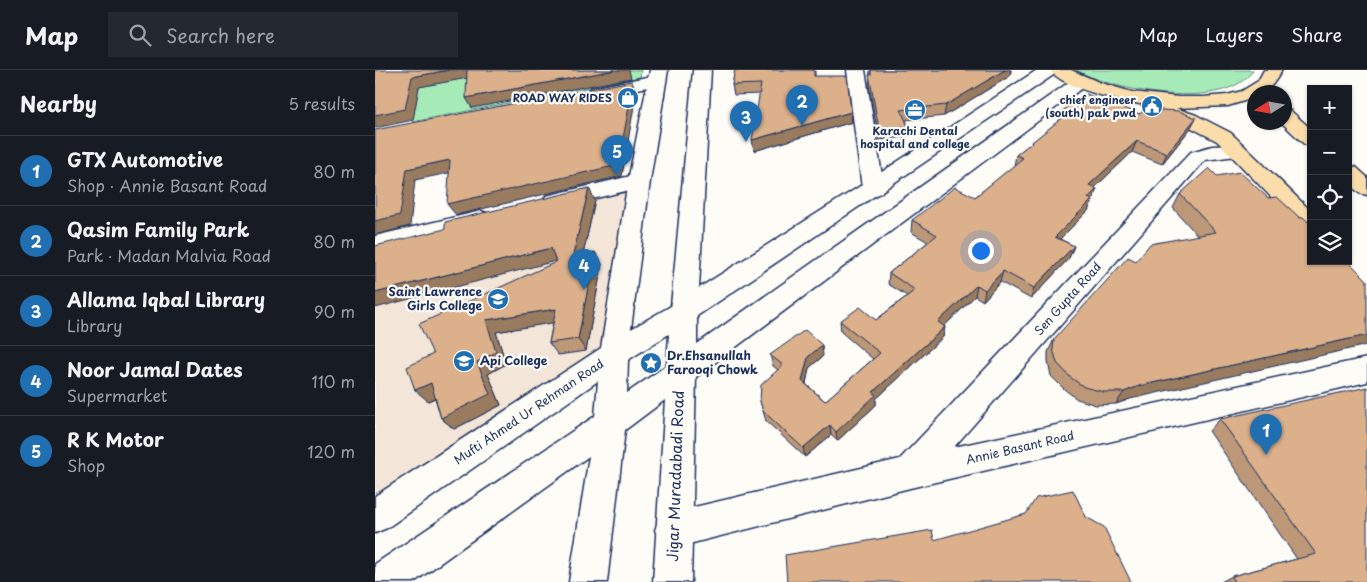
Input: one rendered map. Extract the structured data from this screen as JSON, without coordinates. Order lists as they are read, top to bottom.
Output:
{
  "streets": {
    "street": [
      "Sen Gupta Road",
      "Mufti Ahmed Ur Rehman Road",
      "Annie Basant Road",
      "Jigar Muradabadi Road"
    ]
  },
  "crossings": [
    ["Sen Gupta Road", "Annie Basant Road"],
    ["Mufti Ahmed Ur Rehman Road", "Jigar Muradabadi Road"],
    ["Annie Basant Road", "Jigar Muradabadi Road"]
  ],
  "places": {
    "shop": ["ROAD WAY RIDES"],
    "public building": ["chief engineer (south) pak pwd"],
    "office": ["Karachi Dental hospital and college"],
    "school or university": ["Saint Lawrence Girls College", "Api College"],
    "place": ["Dr.Ehsanullah Farooqi Chowk"]
  },
  "north": "left",
  "page": {
    "header": "Map",
    "search": "Search here",
    "nav": ["Map", "Layers", "Share"],
    "heading": ["Nearby", "5 results"],
    "map_buttons": ["+", "−"],
    "pins": [
      "2",
      "3",
      "5",
      "4",
      "1"
    ],
    "list": [
      {
        "mark": "1",
        "name": "GTX Automotive",
        "note": "Shop · Annie Basant Road",
        "value": "80 m"
      },
      {
        "mark": "2",
        "name": "Qasim Family Park",
        "note": "Park · Madan Malvia Road",
        "value": "80 m"
      },
      {
        "mark": "3",
        "name": "Allama Iqbal Library",
        "note": "Library",
        "value": "90 m"
      },
      {
        "mark": "4",
        "name": "Noor Jamal Dates",
        "note": "Supermarket",
        "value": "110 m"
      },
      {
        "mark": "5",
        "name": "R K Motor",
        "note": "Shop",
        "value": "120 m"
      }
    ]
  }
}
